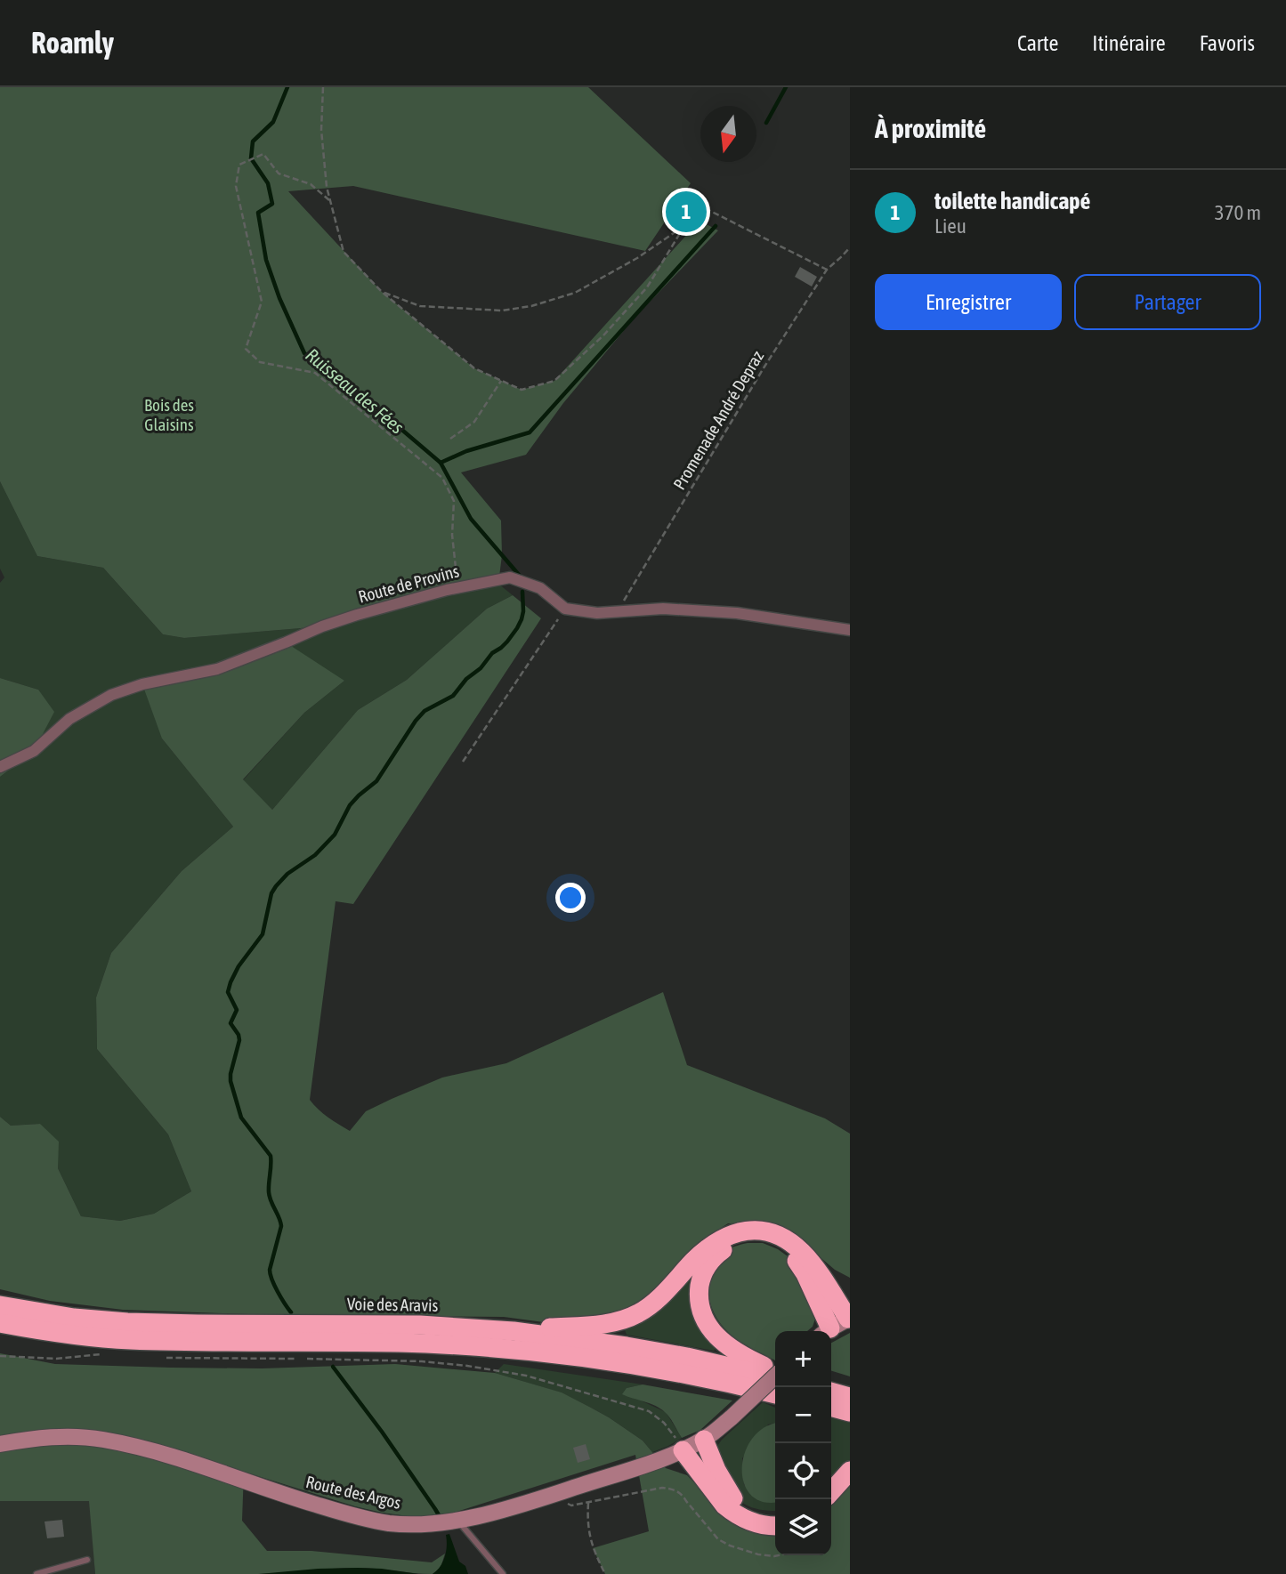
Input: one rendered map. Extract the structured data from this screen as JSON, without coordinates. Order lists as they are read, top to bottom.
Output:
{
  "streets": {
    "highway": ["Voie des Aravis"],
    "street": ["Route de Provins", "Route des Argos"],
    "path": ["Promenade André Depraz"]
  },
  "water": ["Ruisseau des Fées"],
  "parks": ["Bois des Glaisins"],
  "north": "bottom",
  "page": {
    "header": "Roamly",
    "nav": ["Carte", "Itinéraire", "Favoris"],
    "heading": "À proximité",
    "list": [
      {
        "mark": "1",
        "name": "toilette handicapé",
        "note": "Lieu",
        "value": "370 m"
      }
    ],
    "pins": "1",
    "buttons": ["Enregistrer", "Partager"],
    "map_buttons": ["+", "−"]
  }
}
